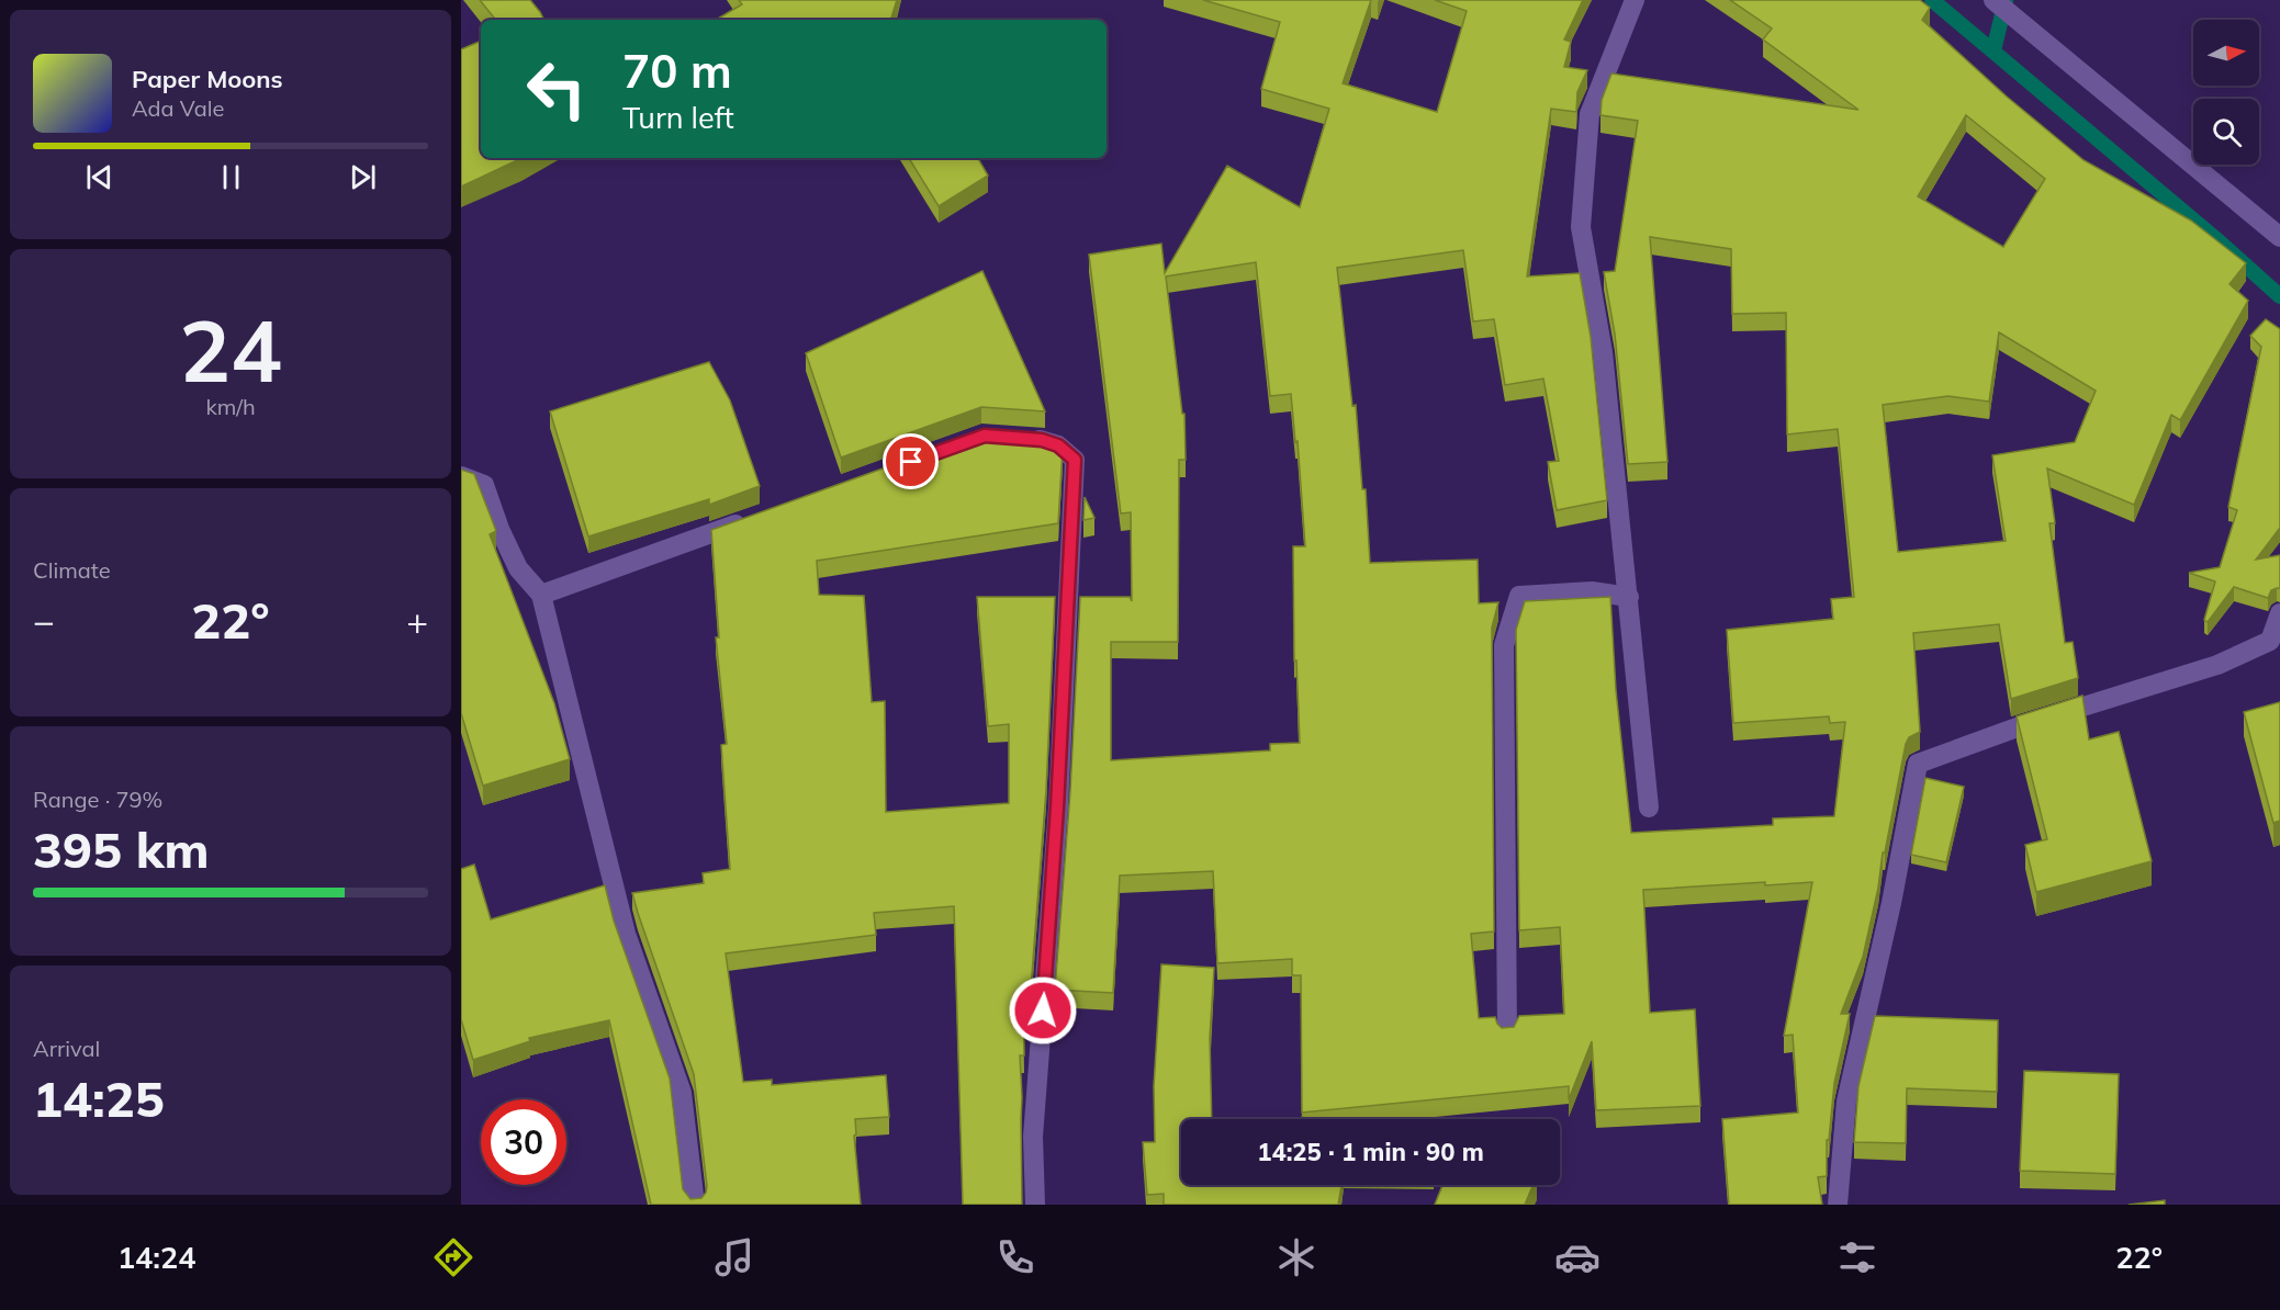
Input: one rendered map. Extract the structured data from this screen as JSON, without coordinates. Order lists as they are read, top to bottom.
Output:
{
  "north": "right",
  "page": {
    "turn": ["70 m", "Turn left"],
    "song": ["Paper Moons", "Ada Vale"],
    "tile": [
      ["24", "km/h"],
      "Climate",
      ["Range · 79%", "395 km"],
      ["Arrival", "14:25"]
    ],
    "heat": ["−", "22°", "+"],
    "limit": "30",
    "trip": "14:25 · 1 min · 90 m",
    "tabs": ["14:24", "22°"]
  }
}
